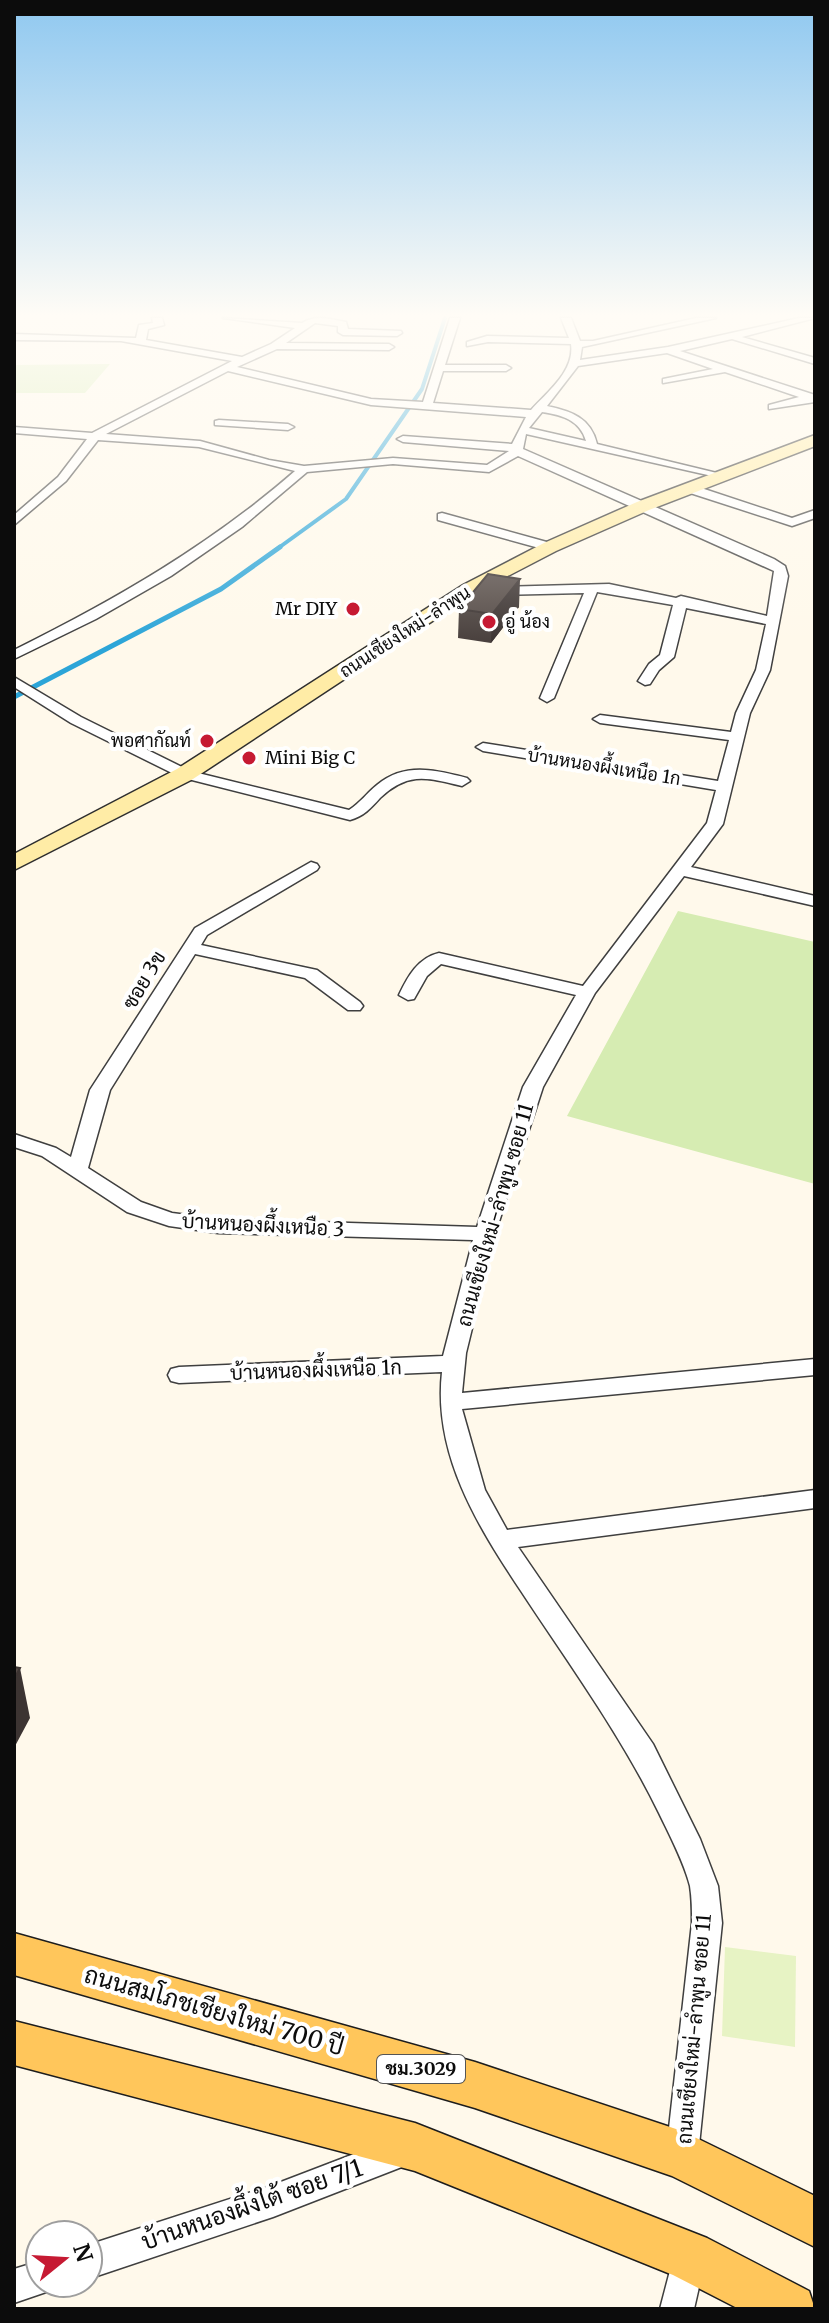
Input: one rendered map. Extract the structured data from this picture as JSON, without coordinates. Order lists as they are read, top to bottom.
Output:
{
  "streets": {
    "main road": ["ถนนเชียงใหม่-ลำพูน", "ถนนสมโภชเชียงใหม่ 700 ปี", "ชม.3029"],
    "street": [
      "บ้านหนองผึ้งเหนือ 1ก",
      "ซอย 3ข",
      "ถนนเชียงใหม่-ลำพูน ซอย 11",
      "บ้านหนองผึ้งเหนือ 3",
      "บ้านหนองผึ้งใต้ ซอย 7/1"
    ]
  },
  "crossings": [
    ["ถนนเชียงใหม่-ลำพูน", "ถนนเชียงใหม่-ลำพูน ซอย 11"],
    ["บ้านหนองผึ้งเหนือ 1ก", "ถนนเชียงใหม่-ลำพูน ซอย 11"],
    ["ซอย 3ข", "บ้านหนองผึ้งเหนือ 3"],
    ["ถนนเชียงใหม่-ลำพูน ซอย 11", "บ้านหนองผึ้งเหนือ 3"],
    ["ถนนเชียงใหม่-ลำพูน ซอย 11", "ถนนสมโภชเชียงใหม่ 700 ปี"]
  ],
  "places": [
    "Mr DIY",
    "อู่ น้อง",
    "พอศากัณท์",
    "Mini Big C"
  ],
  "north": "right"
}
